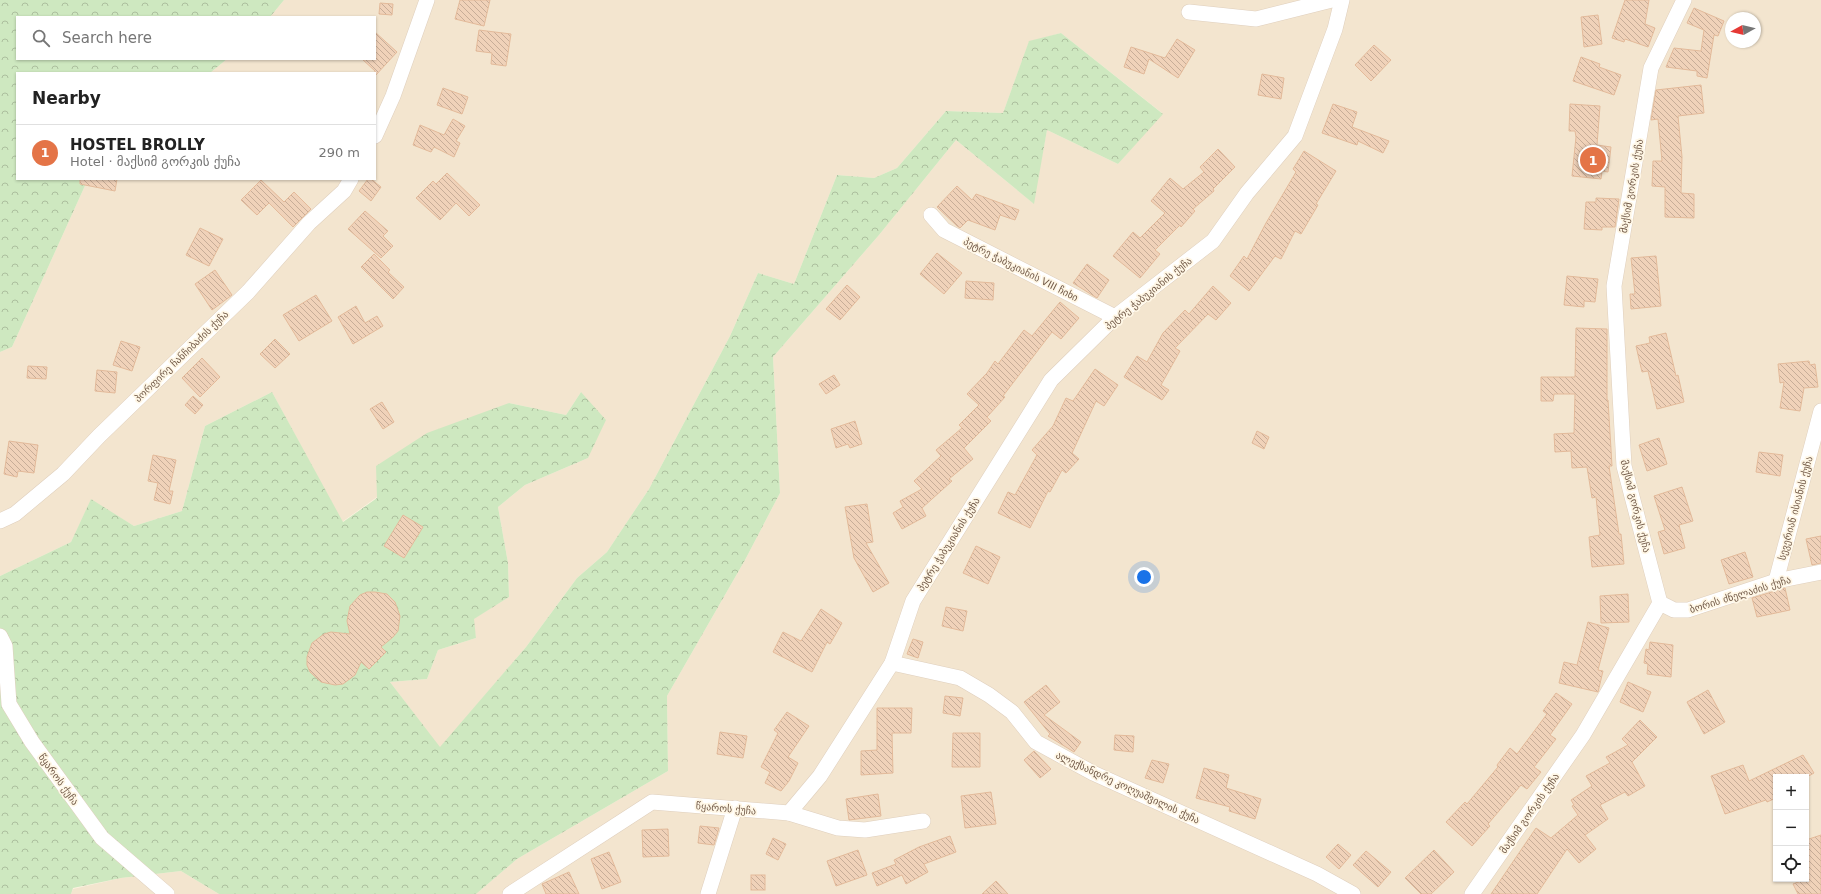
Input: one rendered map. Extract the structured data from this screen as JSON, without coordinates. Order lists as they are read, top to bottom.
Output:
{
  "streets": {
    "street": [
      "მაქსიმ გორკის ქუჩა",
      "პეტრე ჭაბუკიანის VIII ჩიხი",
      "პეტრე ჭაბუკიანის ქუჩა",
      "პორფირე ჩანჩიბაძის ქუჩა",
      "სევერიან ისიანის ქუჩა",
      "ბორის ძნელაძის ქუჩა",
      "წყაროს ქუჩა",
      "ალექსანდრე კოღუაშვილის ქუჩა"
    ]
  },
  "crossings": [
    ["მაქსიმ გორკის ქუჩა", "ბორის ძნელაძის ქუჩა"],
    ["პეტრე ჭაბუკიანის VIII ჩიხი", "პეტრე ჭაბუკიანის ქუჩა"],
    ["პეტრე ჭაბუკიანის ქუჩა", "ალექსანდრე კოღუაშვილის ქუჩა"],
    ["სევერიან ისიანის ქუჩა", "ბორის ძნელაძის ქუჩა"]
  ],
  "north": "left",
  "page": {
    "search": "Search here",
    "heading": "Nearby",
    "list": [
      {
        "mark": "1",
        "name": "HOSTEL BROLLY",
        "note": "Hotel · მაქსიმ გორკის ქუჩა",
        "value": "290 m"
      }
    ],
    "pins": "1",
    "map_buttons": ["+", "−"]
  }
}
